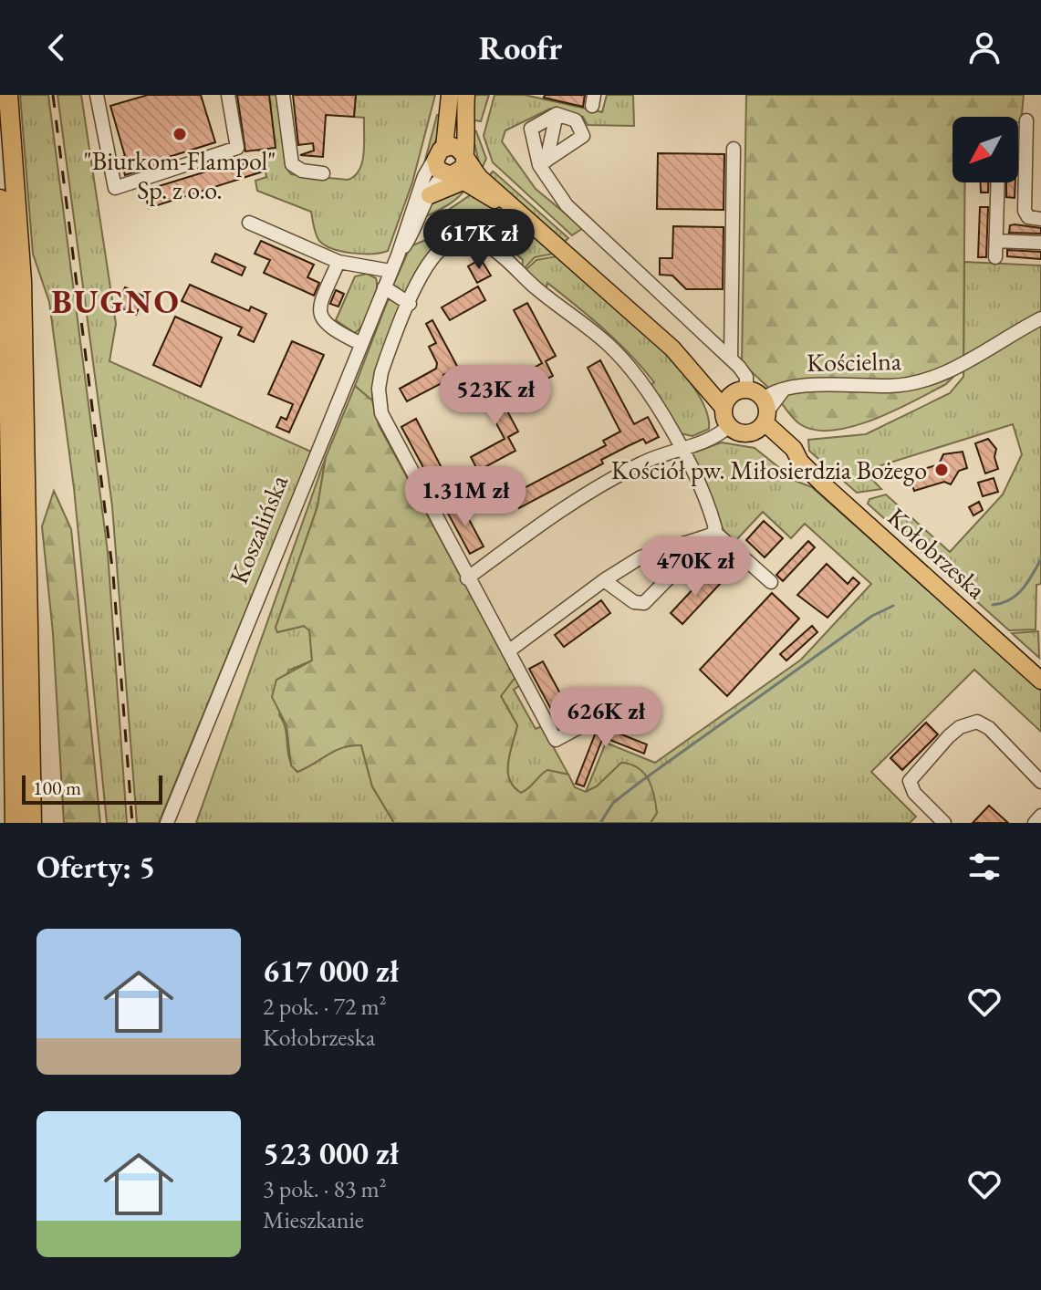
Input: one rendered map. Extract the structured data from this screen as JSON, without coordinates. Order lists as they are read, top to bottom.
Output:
{
  "streets": {
    "main road": ["Koszalińska", "Kołobrzeska"],
    "street": ["Kościelna"]
  },
  "crossings": [
    ["Kościelna", "Kołobrzeska"]
  ],
  "districts": ["BUGNO"],
  "places": ["\"Biurkom-Flampol\" Sp. z o.o.", "Kościół pw. Miłosierdzia Bożego"],
  "scale_bar": "100 m",
  "north": "bottom left",
  "page": {
    "header": "Roofr",
    "price": [
      "617K zł",
      "523K zł",
      "1.31M zł",
      "470K zł",
      "626K zł"
    ],
    "scale": "100 m",
    "heading": "Oferty: 5",
    "list": [
      {
        "name": "617 000 zł",
        "note": "2 pok. · 72 m² · Kołobrzeska"
      },
      {
        "name": "523 000 zł",
        "note": "3 pok. · 83 m² · Mieszkanie"
      }
    ]
  }
}
